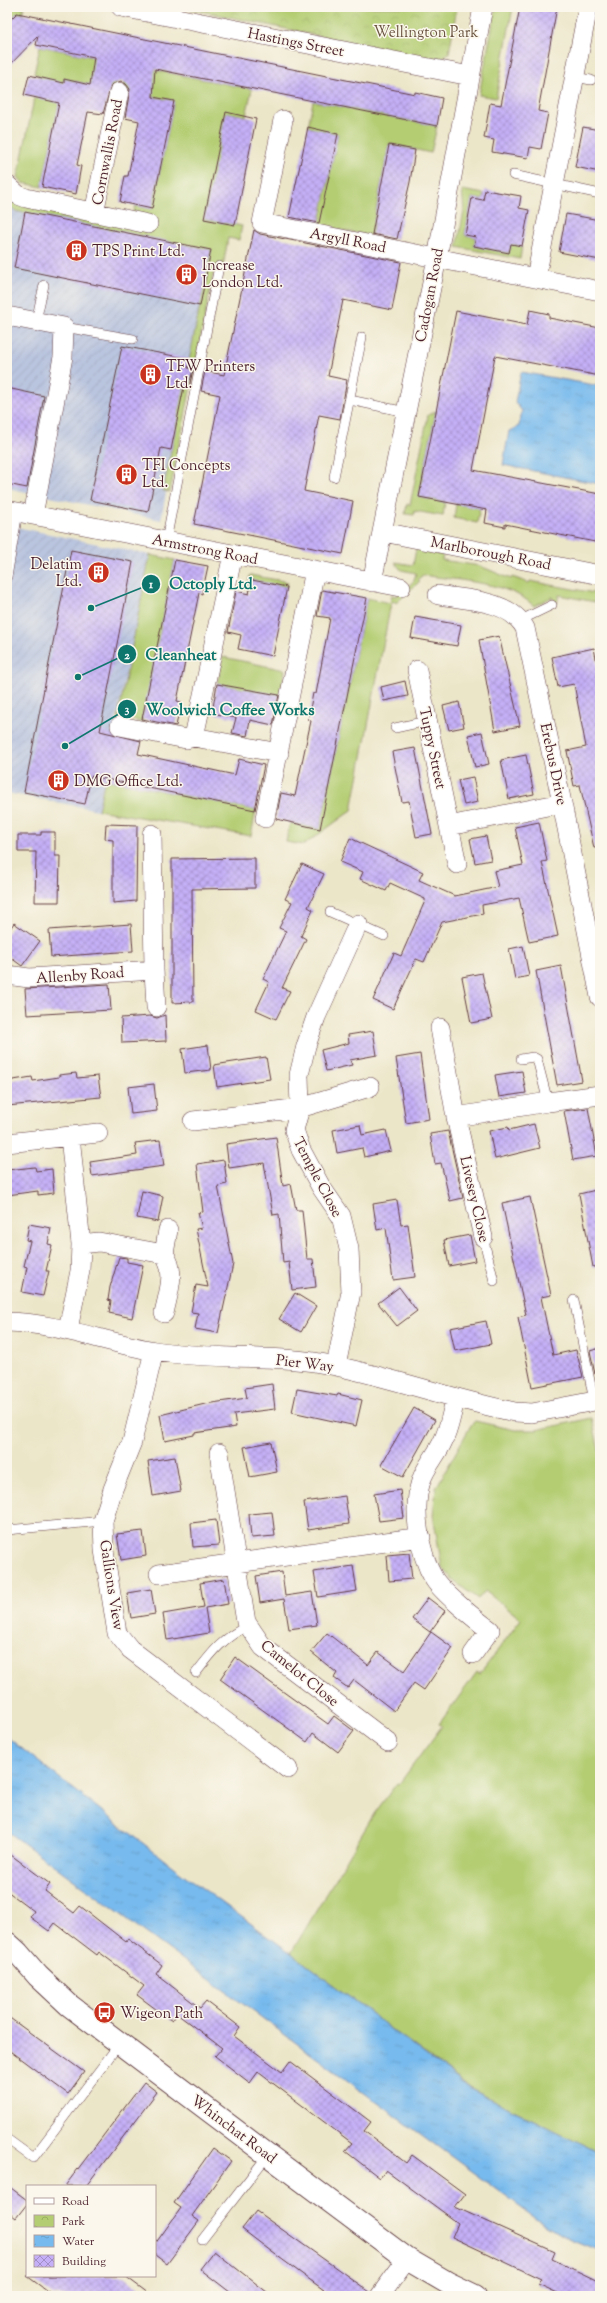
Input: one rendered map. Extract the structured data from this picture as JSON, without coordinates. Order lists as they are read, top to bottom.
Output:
{
  "streets": {
    "street": [
      "Hastings Street",
      "Cornwallis Road",
      "Argyll Road",
      "Cadogan Road",
      "Armstrong Road",
      "Marlborough Road",
      "Tuppy Street",
      "Erebus Drive",
      "Allenby Road",
      "Temple Close",
      "Livesey Close",
      "Pier Way",
      "Gallions View",
      "Camelot Close",
      "Whinchat Road"
    ]
  },
  "crossings": [
    ["Hastings Street", "Cadogan Road"],
    ["Argyll Road", "Cadogan Road"],
    ["Cadogan Road", "Armstrong Road"],
    ["Cadogan Road", "Marlborough Road"],
    ["Temple Close", "Pier Way"],
    ["Pier Way", "Gallions View"]
  ],
  "parks": ["Wellington Park"],
  "places": {
    "building": [
      "TPS Print Ltd.",
      "Increase London Ltd.",
      "TFW Printers Ltd.",
      "TFI Concepts Ltd.",
      "Delatim Ltd.",
      "DMG Office Ltd."
    ],
    "other": ["Octoply Ltd.", "Cleanheat", "Woolwich Coffee Works"],
    "bus stop": ["Wigeon Path"]
  },
  "legend": [
    "Road",
    "Park",
    "Water",
    "Building"
  ]
}
